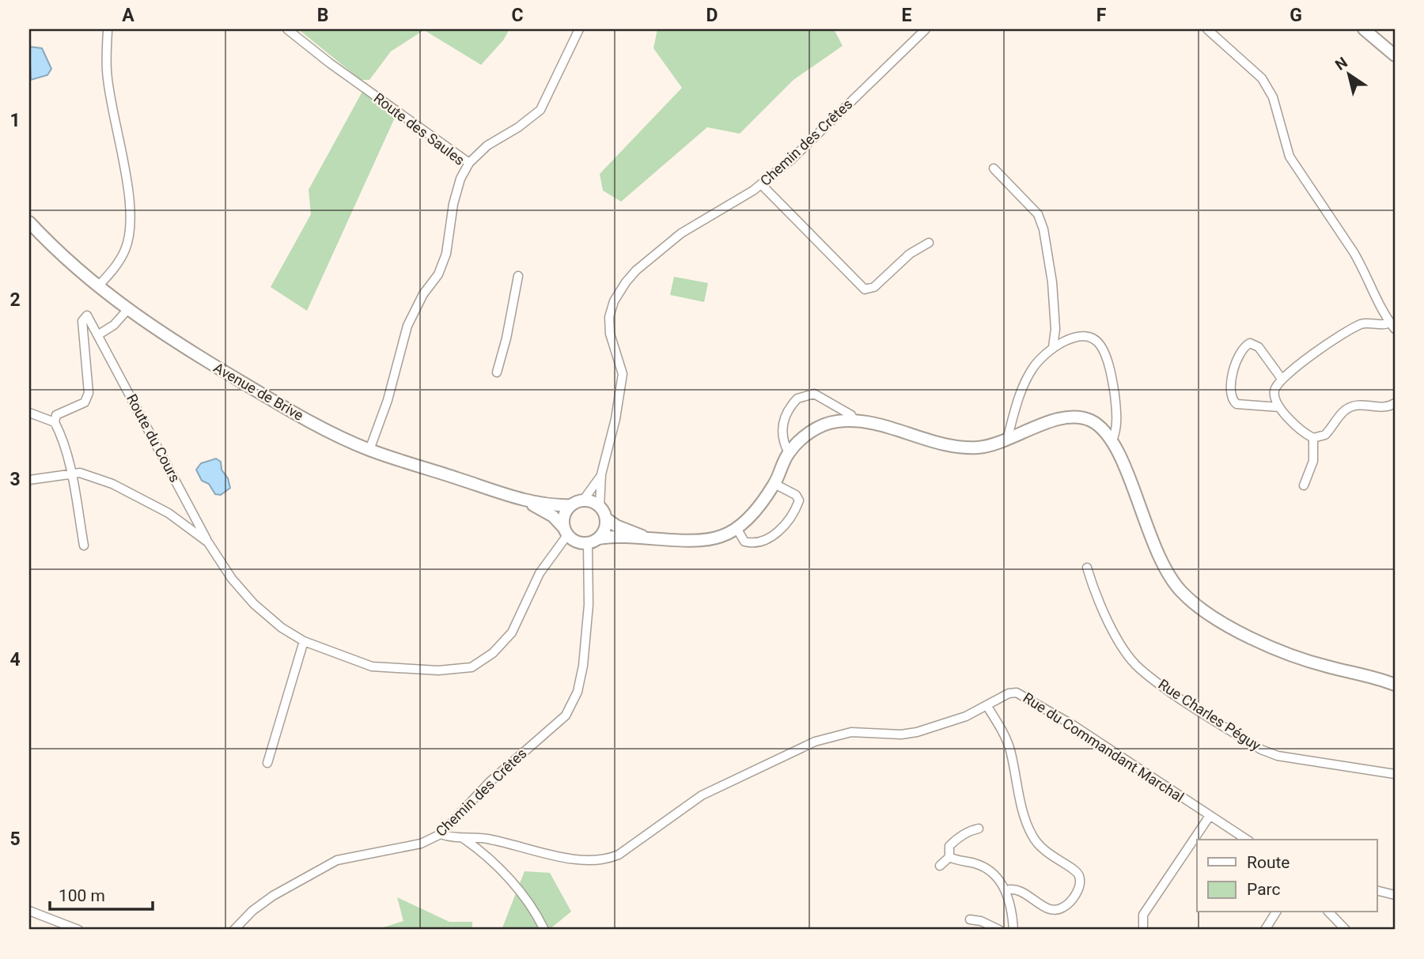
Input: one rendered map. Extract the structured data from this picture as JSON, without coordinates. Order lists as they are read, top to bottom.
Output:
{
  "streets": {
    "street": [
      "Route des Saules",
      "Chemin des Crêtes",
      "Avenue de Brive",
      "Route du Cours",
      "Rue Charles Péguy",
      "Rue du Commandant Marchal"
    ]
  },
  "crossings": [
    ["Route des Saules", "Avenue de Brive"],
    ["Chemin des Crêtes", "Route du Cours"],
    ["Chemin des Crêtes", "Rue du Commandant Marchal"]
  ],
  "legend": ["Route", "Parc"],
  "scale_bar": "100 m",
  "north": "top left",
  "grid": {
    "columns": [
      "A",
      "B",
      "C",
      "D",
      "E",
      "F",
      "G"
    ],
    "rows": [
      "1",
      "2",
      "3",
      "4",
      "5"
    ]
  }
}
